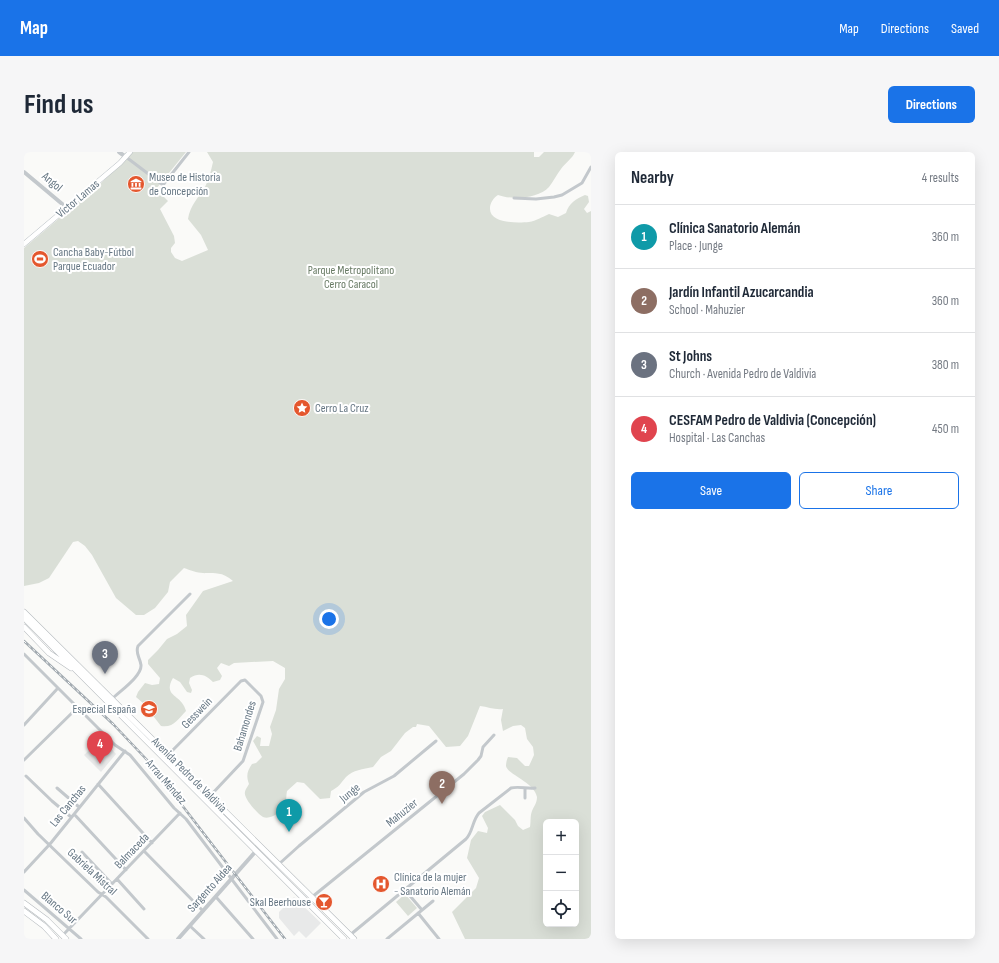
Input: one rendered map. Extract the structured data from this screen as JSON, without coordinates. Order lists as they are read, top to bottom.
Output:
{
  "streets": {
    "main road": ["Víctor Lamas", "Avenida Pedro de Valdivia"],
    "street": [
      "Angol",
      "Gesswein",
      "Bahamondes",
      "Arrau Méndez",
      "Junge",
      "Las Canchas",
      "Mahuzier",
      "Balmaceda",
      "Gabriela Mistral",
      "Sargento Aldea",
      "Blanco Sur"
    ]
  },
  "crossings": [
    ["Angol", "Víctor Lamas"],
    ["Gesswein", "Bahamondes"],
    ["Gesswein", "Avenida Pedro de Valdivia"],
    ["Bahamondes", "Avenida Pedro de Valdivia"],
    ["Avenida Pedro de Valdivia", "Junge"],
    ["Avenida Pedro de Valdivia", "Mahuzier"],
    ["Avenida Pedro de Valdivia", "Sargento Aldea"],
    ["Arrau Méndez", "Las Canchas"],
    ["Arrau Méndez", "Balmaceda"],
    ["Arrau Méndez", "Sargento Aldea"],
    ["Las Canchas", "Gabriela Mistral"],
    ["Balmaceda", "Gabriela Mistral"],
    ["Balmaceda", "Blanco Sur"]
  ],
  "parks": ["Parque Metropolitano Cerro Caracol"],
  "places": {
    "museum": ["Museo de Historia de Concepción"],
    "sports": ["Cancha Baby-Fútbol Parque Ecuador"],
    "place": ["Cerro La Cruz"],
    "school or university": ["Especial España"],
    "hospital": ["Clínica de la mujer - Sanatorio Alemán"],
    "bar": ["Skal Beerhouse"]
  },
  "page": {
    "header": "Map",
    "nav": ["Map", "Directions", "Saved"],
    "buttons": [
      "Directions",
      ["Save", "Share"]
    ],
    "title": "Find us",
    "heading": ["Nearby", "4 results"],
    "list": [
      {
        "mark": "1",
        "name": "Clínica Sanatorio Alemán",
        "note": "Place · Junge",
        "value": "360 m"
      },
      {
        "mark": "2",
        "name": "Jardín Infantil Azucarcandia",
        "note": "School · Mahuzier",
        "value": "360 m"
      },
      {
        "mark": "3",
        "name": "St Johns",
        "note": "Church · Avenida Pedro de Valdivia",
        "value": "380 m"
      },
      {
        "mark": "4",
        "name": "CESFAM Pedro de Valdivia (Concepción)",
        "note": "Hospital · Las Canchas",
        "value": "450 m"
      }
    ],
    "pins": [
      "3",
      "4",
      "2",
      "1"
    ],
    "map_buttons": ["+", "−"]
  }
}
